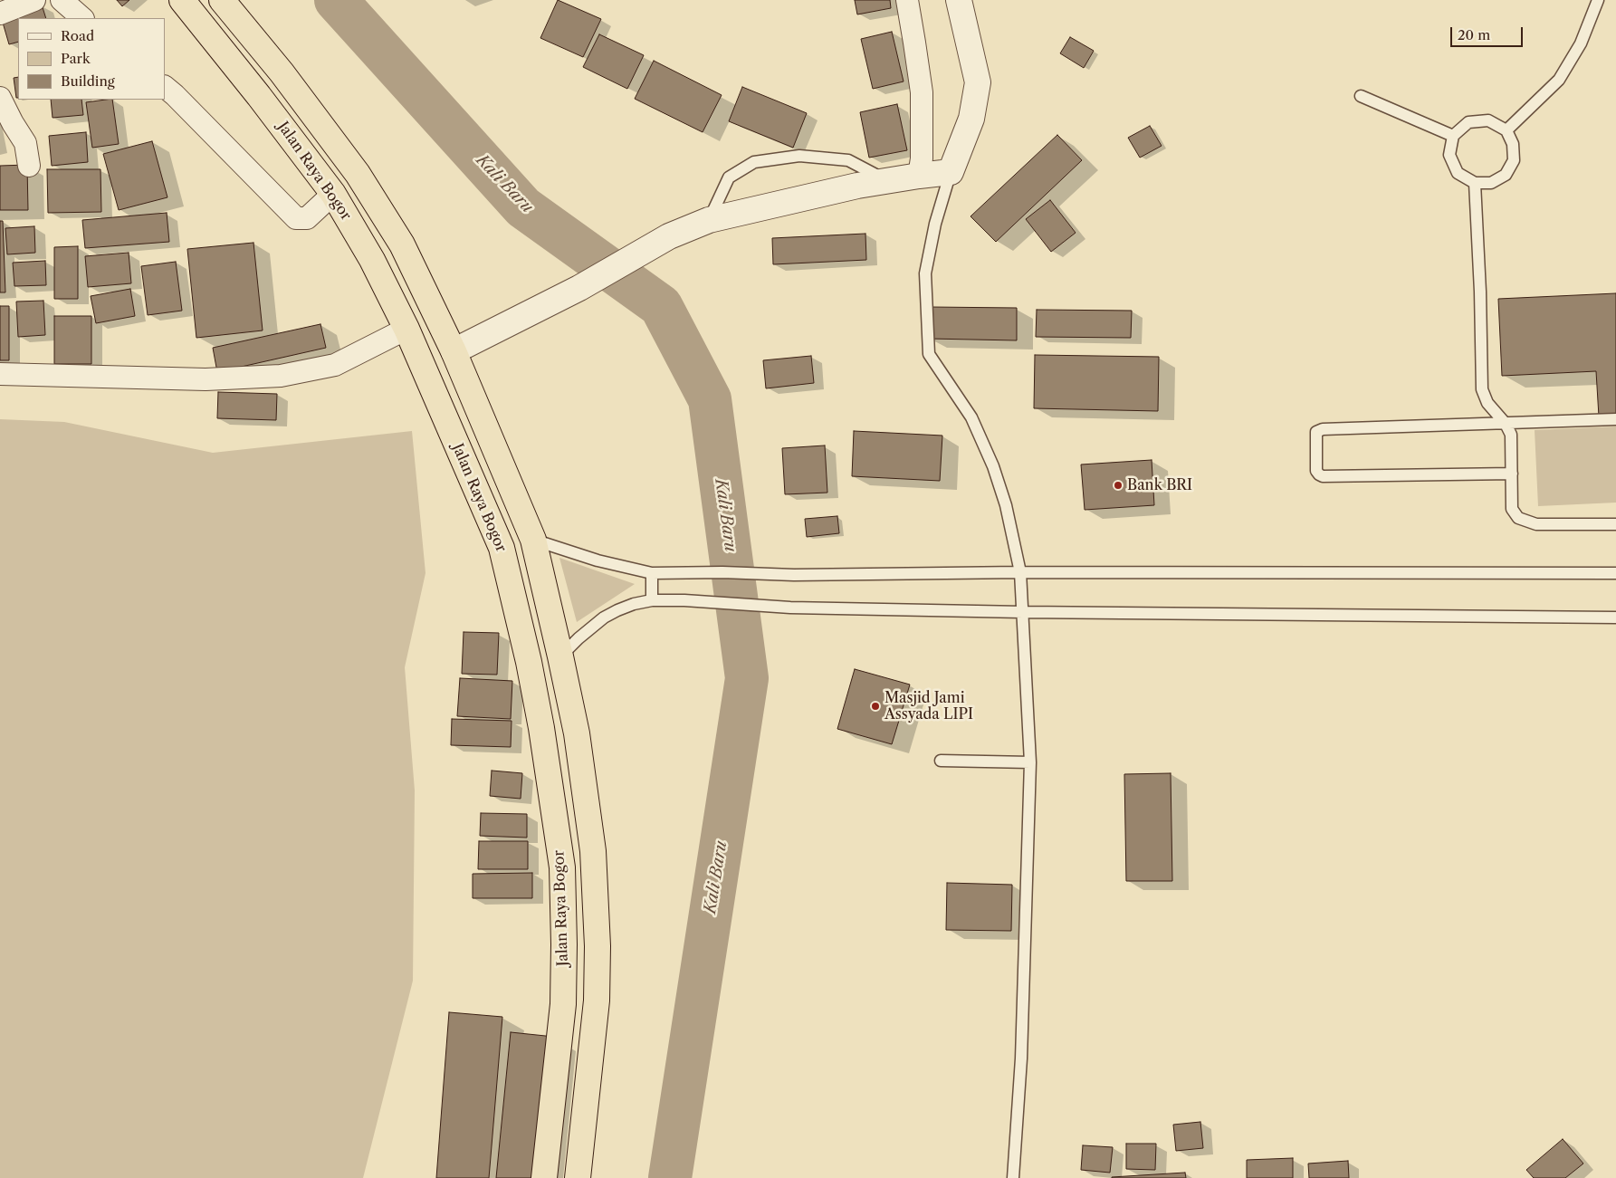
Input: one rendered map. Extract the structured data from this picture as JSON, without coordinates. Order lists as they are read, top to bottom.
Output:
{
  "streets": {
    "highway": ["Jalan Raya Bogor"]
  },
  "water": ["Kali Baru"],
  "places": ["Bank BRI", "Masjid Jami Assyada LIPI"],
  "legend": ["Road", "Park", "Building"],
  "scale_bar": "20 m"
}
